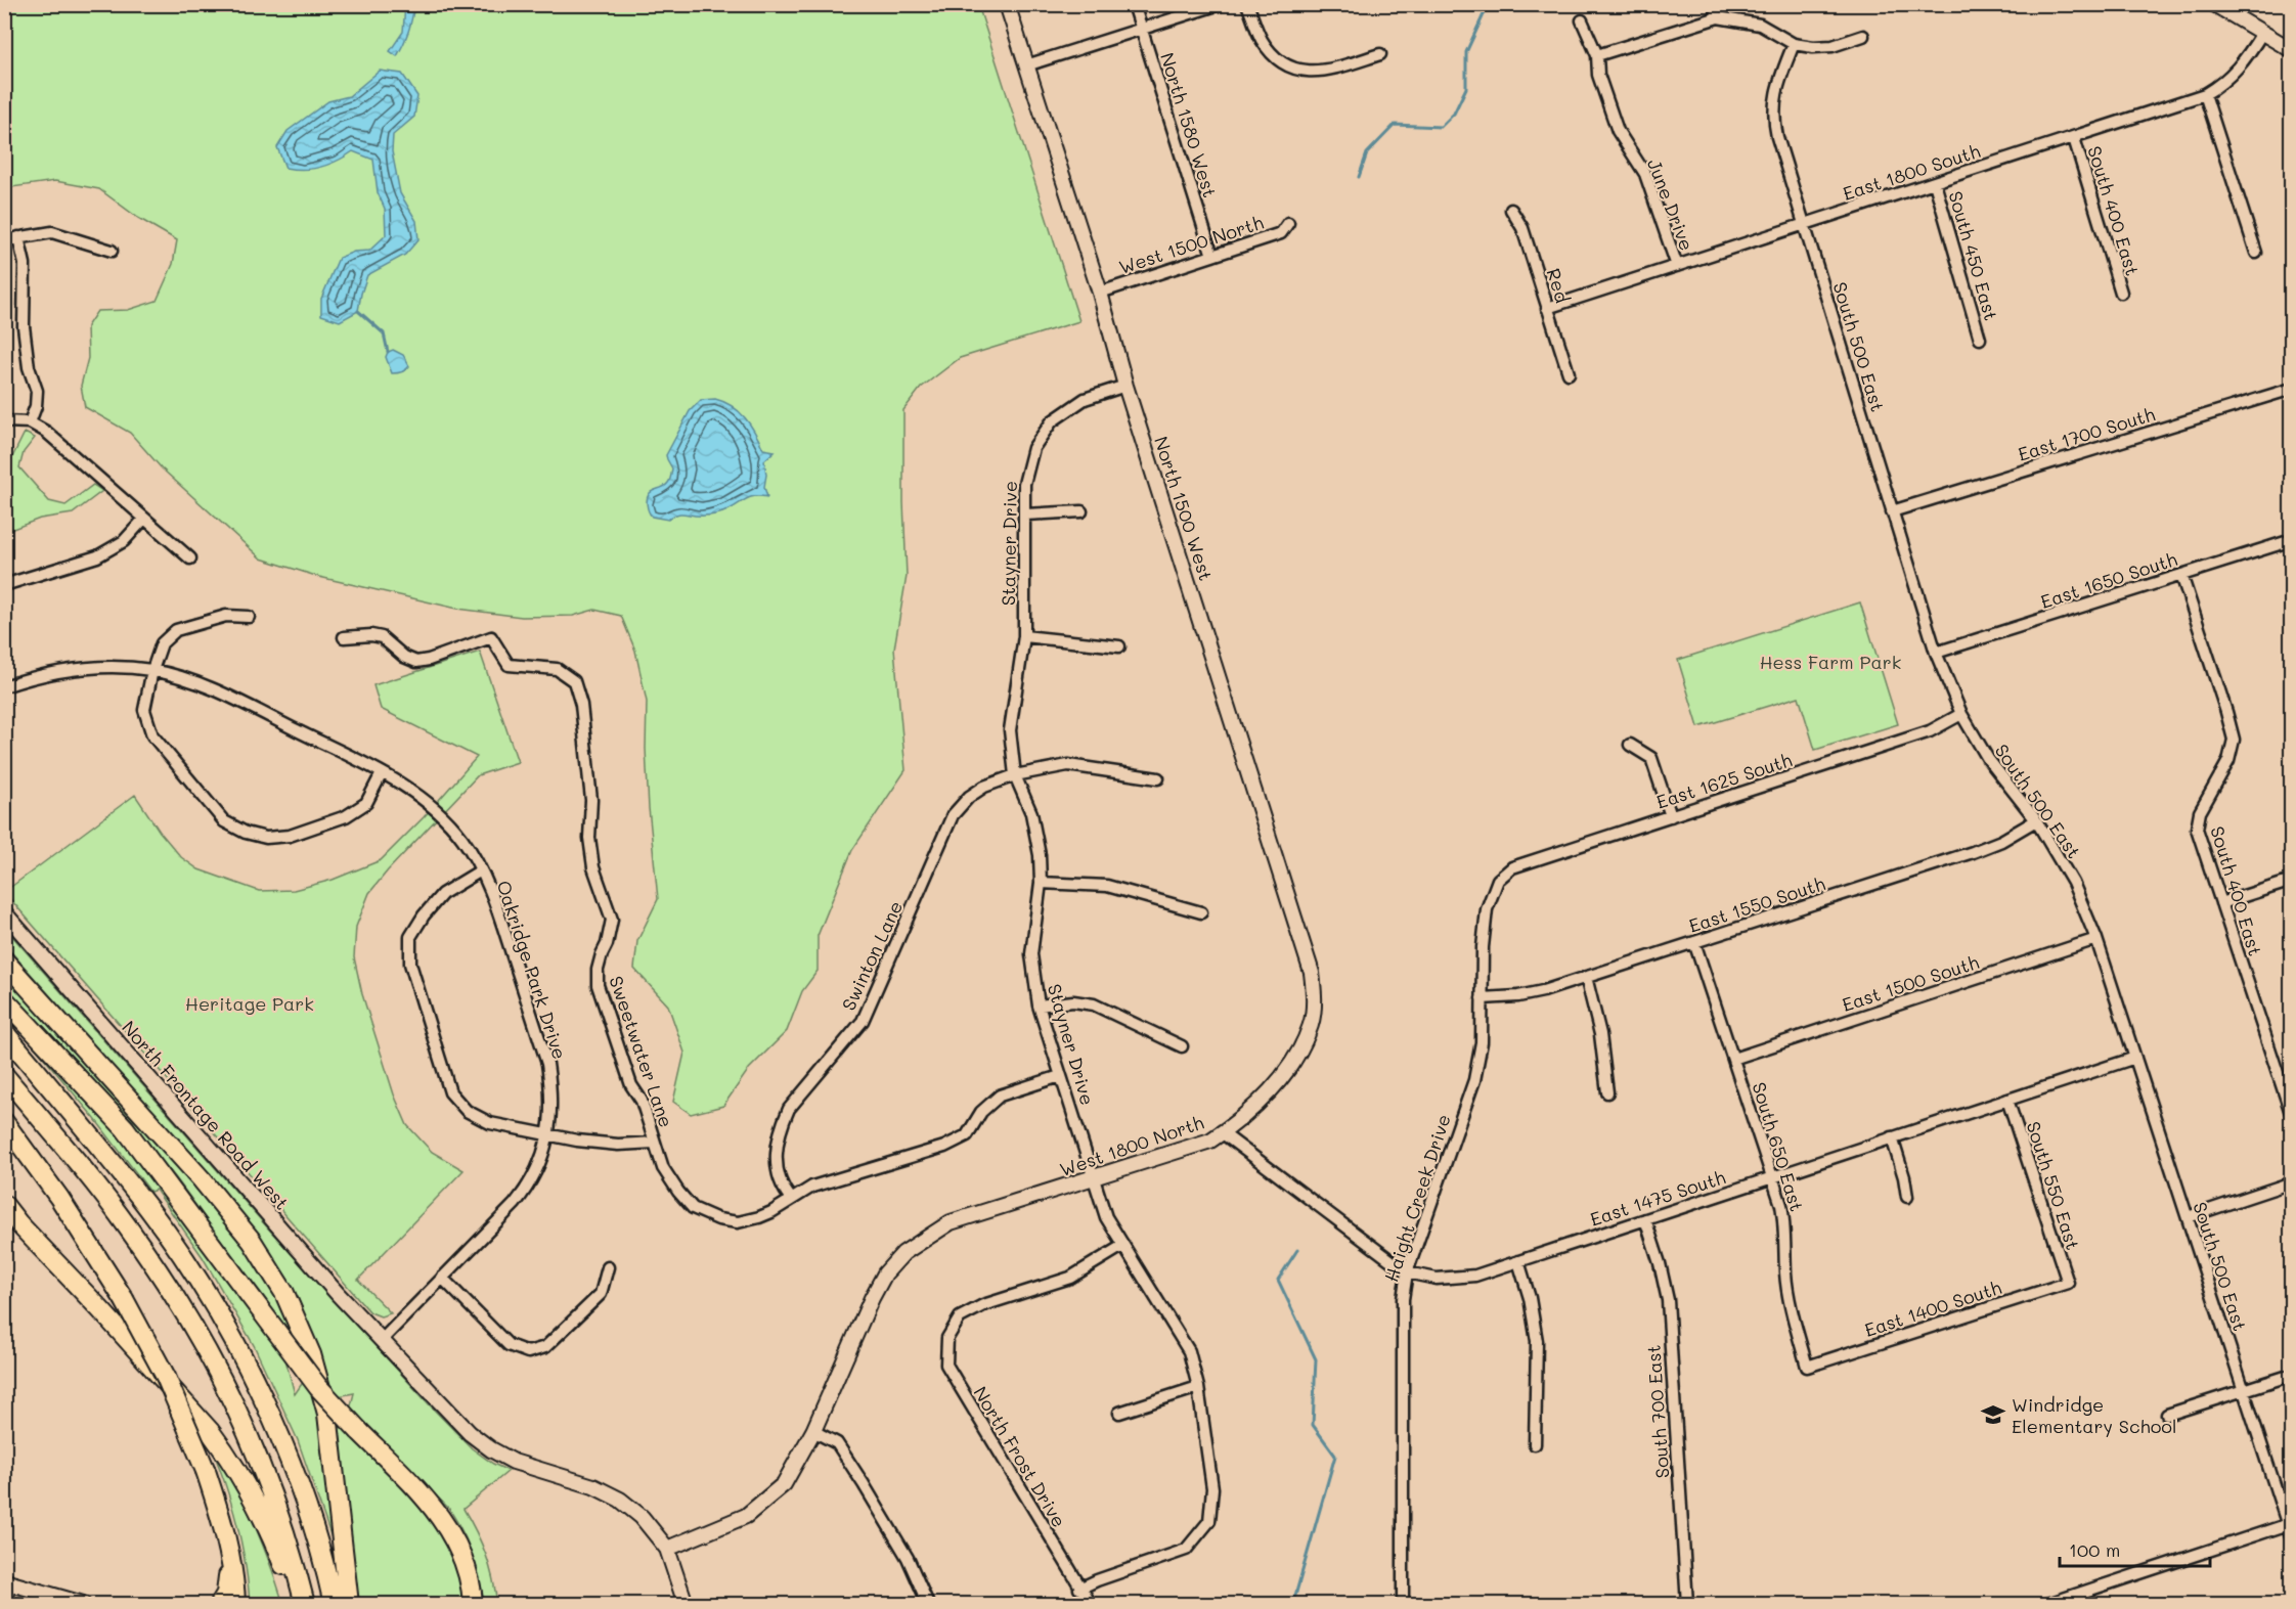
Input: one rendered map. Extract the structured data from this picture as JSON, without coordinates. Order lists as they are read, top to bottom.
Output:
{
  "streets": {
    "street": [
      "North 1580 West",
      "East 1800 South",
      "June Drive",
      "South 400 East",
      "West 1500 North",
      "South 450 East",
      "Red",
      "South 500 East",
      "East 1700 South",
      "North 1500 West",
      "Stayner Drive",
      "East 1650 South",
      "East 1625 South",
      "East 1550 South",
      "Swinton Lane",
      "Oakridge Park Drive",
      "East 1500 South",
      "Sweetwater Lane",
      "North Frontage Road West",
      "West 1800 North",
      "South 650 East",
      "South 550 East",
      "Haight Creek Drive",
      "East 1475 South",
      "East 1400 South",
      "South 700 East",
      "North Frost Drive"
    ]
  },
  "crossings": [
    ["North 1580 West", "West 1500 North"],
    ["East 1800 South", "June Drive"],
    ["East 1800 South", "South 400 East"],
    ["East 1800 South", "South 450 East"],
    ["East 1800 South", "Red"],
    ["East 1800 South", "South 500 East"],
    ["South 400 East", "East 1650 South"],
    ["West 1500 North", "North 1500 West"],
    ["South 500 East", "East 1700 South"],
    ["South 500 East", "East 1650 South"],
    ["South 500 East", "East 1625 South"],
    ["South 500 East", "East 1550 South"],
    ["South 500 East", "East 1500 South"],
    ["South 500 East", "East 1475 South"],
    ["North 1500 West", "Stayner Drive"],
    ["North 1500 West", "West 1800 North"],
    ["Stayner Drive", "Swinton Lane"],
    ["Stayner Drive", "Sweetwater Lane"],
    ["Stayner Drive", "West 1800 North"],
    ["Stayner Drive", "North Frost Drive"],
    ["East 1625 South", "Haight Creek Drive"],
    ["East 1550 South", "South 650 East"],
    ["East 1550 South", "Haight Creek Drive"],
    ["Swinton Lane", "Sweetwater Lane"],
    ["Oakridge Park Drive", "North Frontage Road West"],
    ["East 1500 South", "South 650 East"],
    ["North Frontage Road West", "West 1800 North"],
    ["West 1800 North", "East 1475 South"],
    ["South 650 East", "East 1475 South"],
    ["South 650 East", "East 1400 South"],
    ["South 550 East", "East 1475 South"],
    ["South 550 East", "East 1400 South"],
    ["Haight Creek Drive", "East 1475 South"],
    ["East 1475 South", "South 700 East"]
  ],
  "parks": ["Hess Farm Park", "Heritage Park"],
  "places": {
    "school or university": ["Windridge Elementary School"]
  },
  "scale_bar": "100 m"
}
